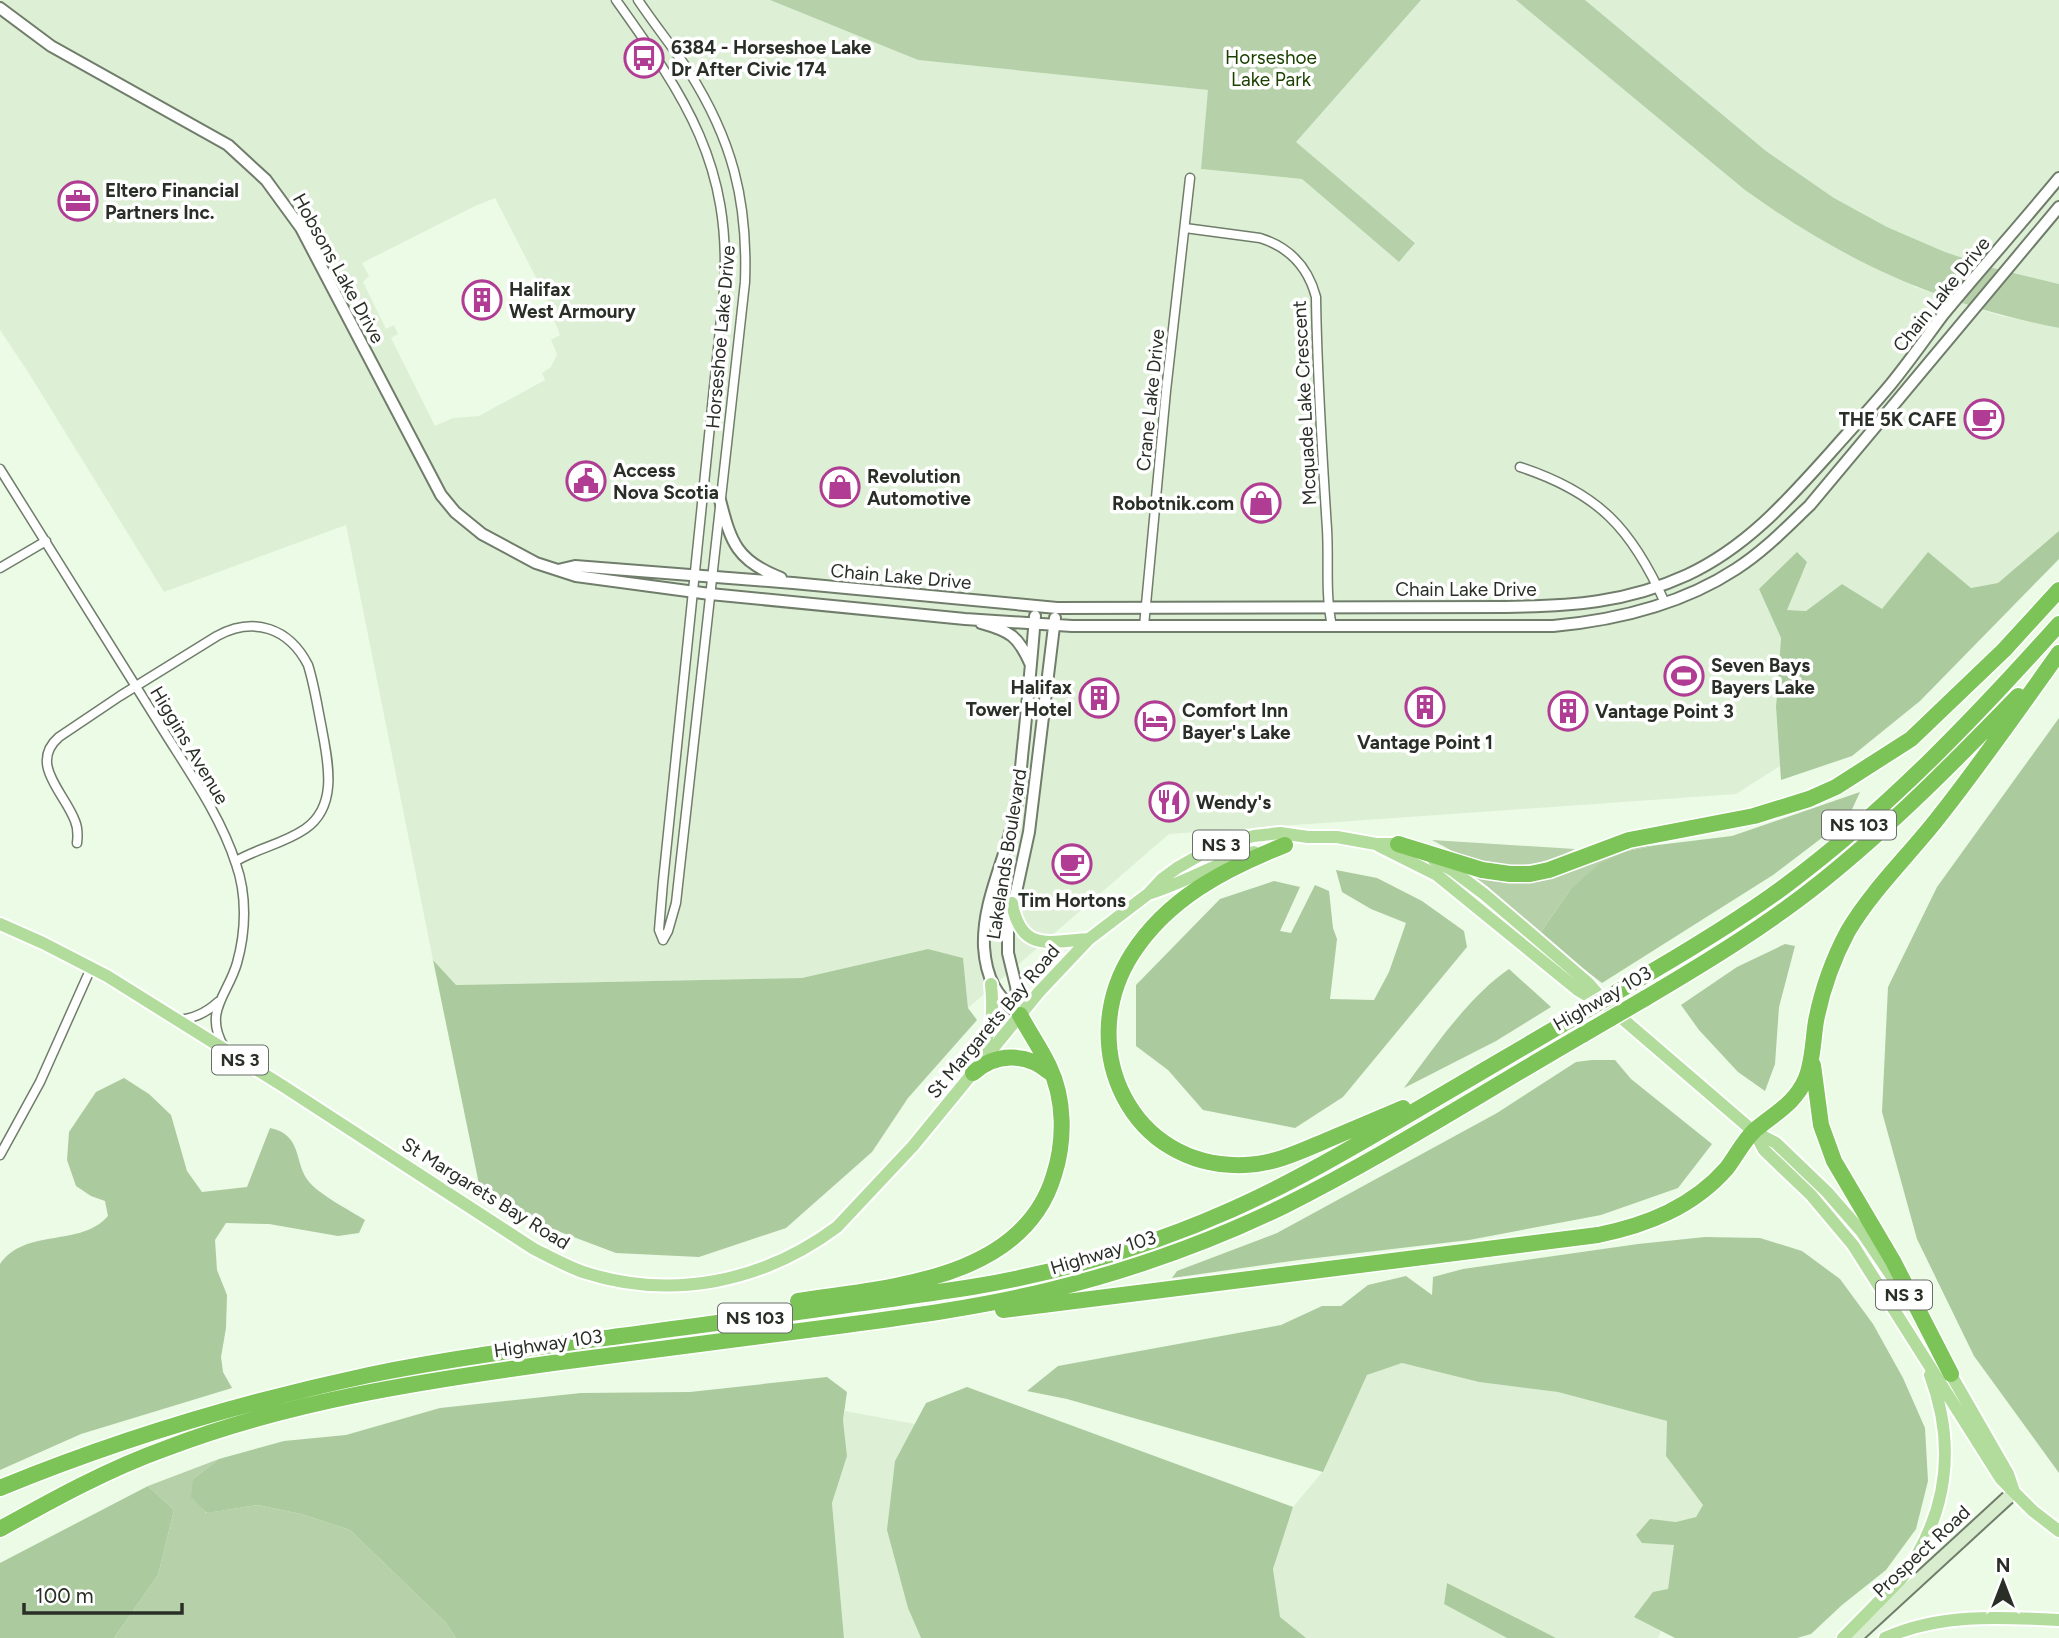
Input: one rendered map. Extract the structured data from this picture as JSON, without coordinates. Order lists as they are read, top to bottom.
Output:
{
  "streets": {
    "highway": ["NS 103", "Highway 103"],
    "main road": ["NS 3", "St Margarets Bay Road", "Prospect Road"],
    "street": [
      "Hobsons Lake Drive",
      "Chain Lake Drive",
      "Horseshoe Lake Drive",
      "Crane Lake Drive",
      "Mcquade Lake Crescent",
      "Higgins Avenue",
      "Lakelands Boulevard"
    ]
  },
  "crossings": [
    ["Hobsons Lake Drive", "Chain Lake Drive"],
    ["Hobsons Lake Drive", "Horseshoe Lake Drive"],
    ["Chain Lake Drive", "Horseshoe Lake Drive"],
    ["Chain Lake Drive", "Crane Lake Drive"],
    ["Chain Lake Drive", "Mcquade Lake Crescent"],
    ["Chain Lake Drive", "Lakelands Boulevard"],
    ["Crane Lake Drive", "Mcquade Lake Crescent"],
    ["Higgins Avenue", "St Margarets Bay Road"],
    ["Lakelands Boulevard", "St Margarets Bay Road"],
    ["St Margarets Bay Road", "Prospect Road"]
  ],
  "parks": ["Horseshoe Lake Park"],
  "places": {
    "bus stop": ["6384 - Horseshoe Lake Dr After Civic 174"],
    "office": ["Eltero Financial Partners Inc."],
    "building": [
      "Halifax West Armoury",
      "Halifax Tower Hotel",
      "Vantage Point 1",
      "Vantage Point 3"
    ],
    "cafe": ["THE 5K CAFE", "Tim Hortons"],
    "public building": ["Access Nova Scotia"],
    "shop": ["Revolution Automotive", "Robotnik.com"],
    "sports": ["Seven Bays Bayers Lake"],
    "hotel": ["Comfort Inn Bayer's Lake"],
    "restaurant": ["Wendy's"]
  },
  "scale_bar": "100 m",
  "north": "top"
}
